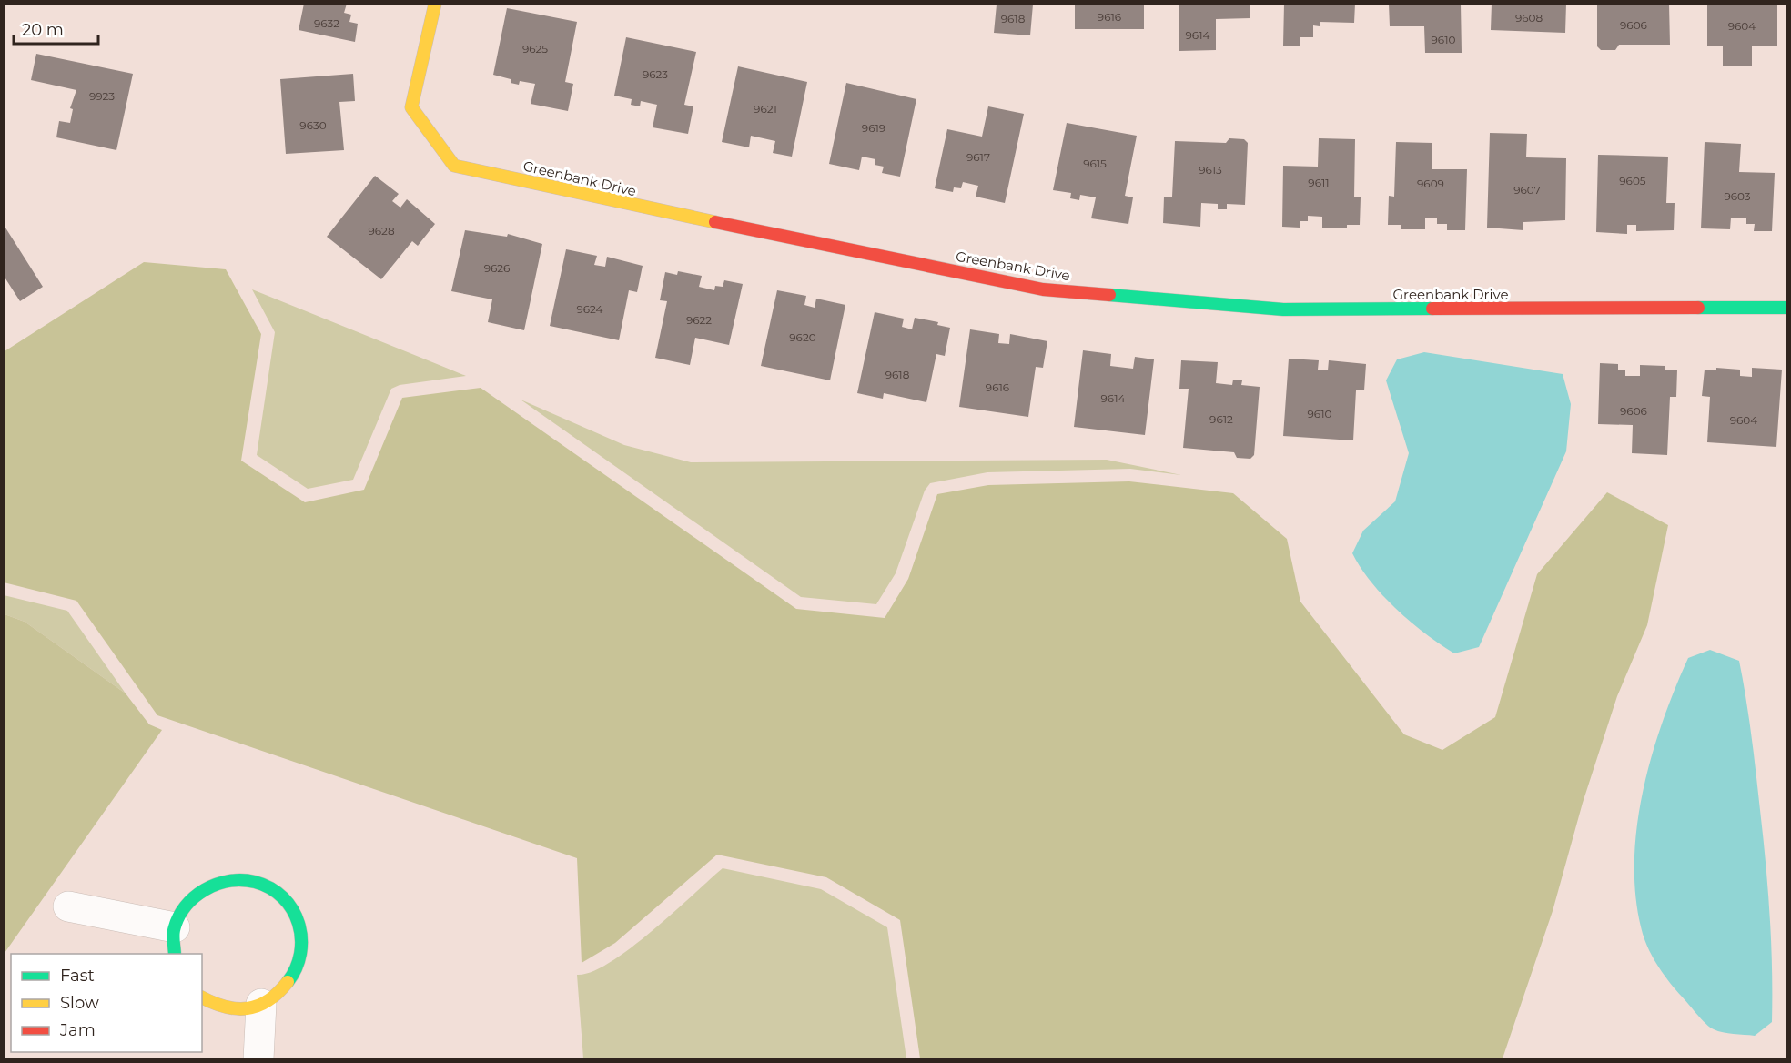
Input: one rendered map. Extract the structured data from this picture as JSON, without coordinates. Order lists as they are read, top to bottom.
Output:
{
  "streets": {
    "street": ["Greenbank Drive"]
  },
  "house_numbers": [
    "9616",
    "9608",
    "9618",
    "9632",
    "9606",
    "9604",
    "9614",
    "9610",
    "9625",
    "9623",
    "9923",
    "9621",
    "9630",
    "9619",
    "9617",
    "9615",
    "9613",
    "9605",
    "9611",
    "9609",
    "9607",
    "9603",
    "9628",
    "9626",
    "9624",
    "9622",
    "9620",
    "9618",
    "9616",
    "9614",
    "9606",
    "9610",
    "9612",
    "9604"
  ],
  "legend": ["Fast", "Slow", "Jam"],
  "scale_bar": "20 m"
}
